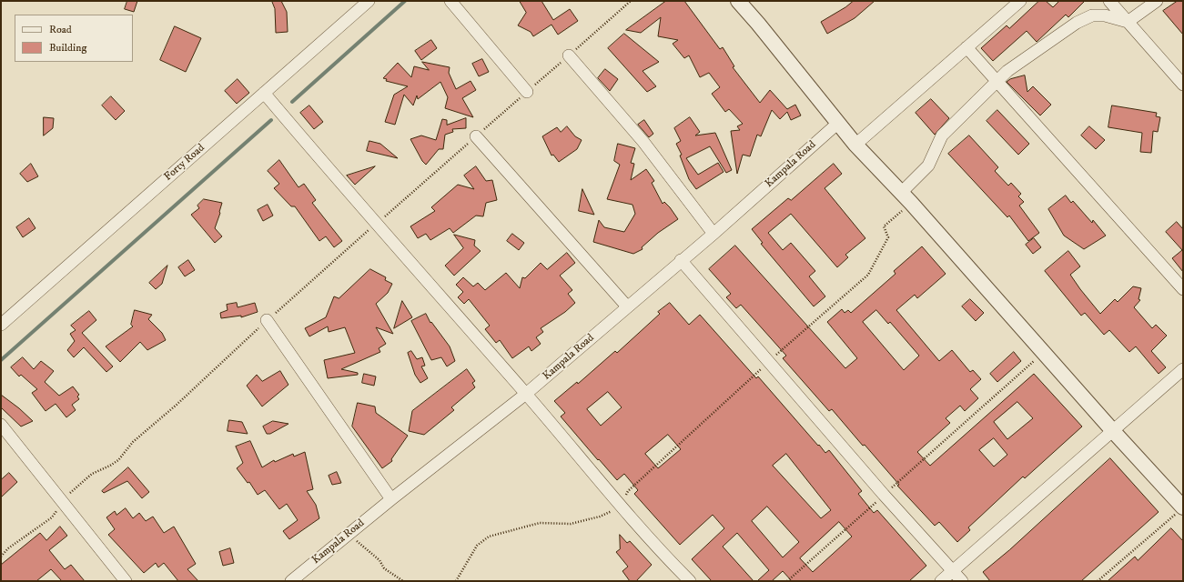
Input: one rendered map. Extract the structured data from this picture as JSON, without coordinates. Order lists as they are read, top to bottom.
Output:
{
  "streets": {
    "street": ["Forty Road", "Kampala Road"]
  },
  "legend": ["Road", "Building"]
}
